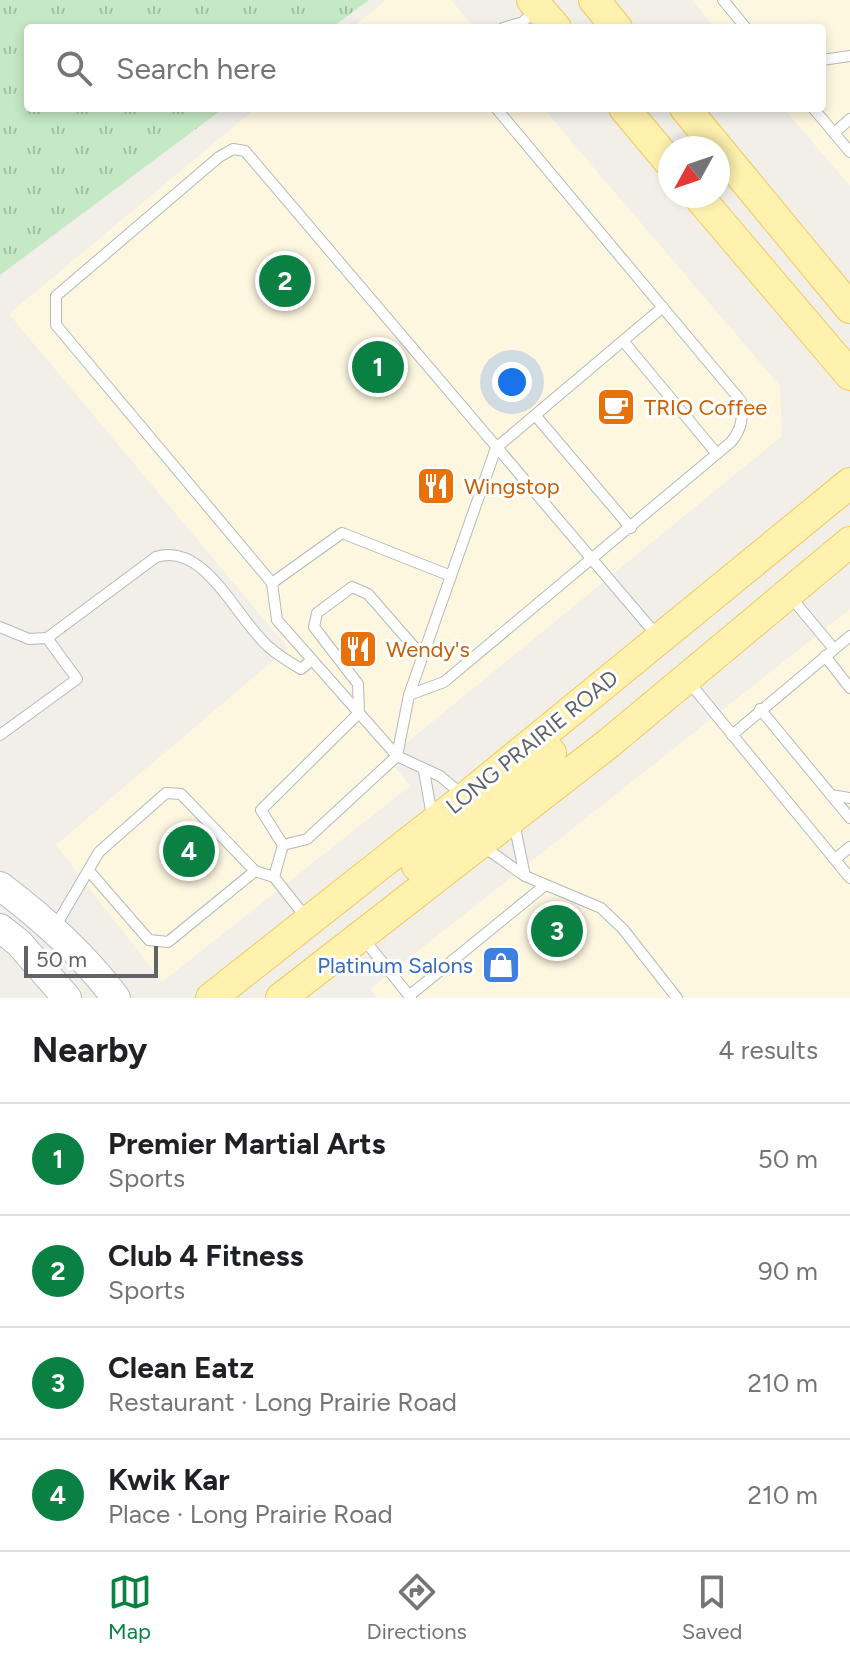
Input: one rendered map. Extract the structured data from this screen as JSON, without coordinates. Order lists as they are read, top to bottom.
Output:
{
  "streets": {
    "main road": ["LONG PRAIRIE ROAD"]
  },
  "places": {
    "cafe": ["TRIO Coffee"],
    "restaurant": ["Wingstop", "Wendy's"],
    "shop": ["Platinum Salons"]
  },
  "scale_bar": "50 m",
  "north": "bottom left",
  "page": {
    "search": "Search here",
    "pins": [
      "2",
      "1",
      "4",
      "3"
    ],
    "scale": "50 m",
    "heading": ["Nearby", "4 results"],
    "list": [
      {
        "mark": "1",
        "name": "Premier Martial Arts",
        "note": "Sports",
        "value": "50 m"
      },
      {
        "mark": "2",
        "name": "Club 4 Fitness",
        "note": "Sports",
        "value": "90 m"
      },
      {
        "mark": "3",
        "name": "Clean Eatz",
        "note": "Restaurant · Long Prairie Road",
        "value": "210 m"
      },
      {
        "mark": "4",
        "name": "Kwik Kar",
        "note": "Place · Long Prairie Road",
        "value": "210 m"
      }
    ],
    "nav": ["Map", "Directions", "Saved"]
  }
}
